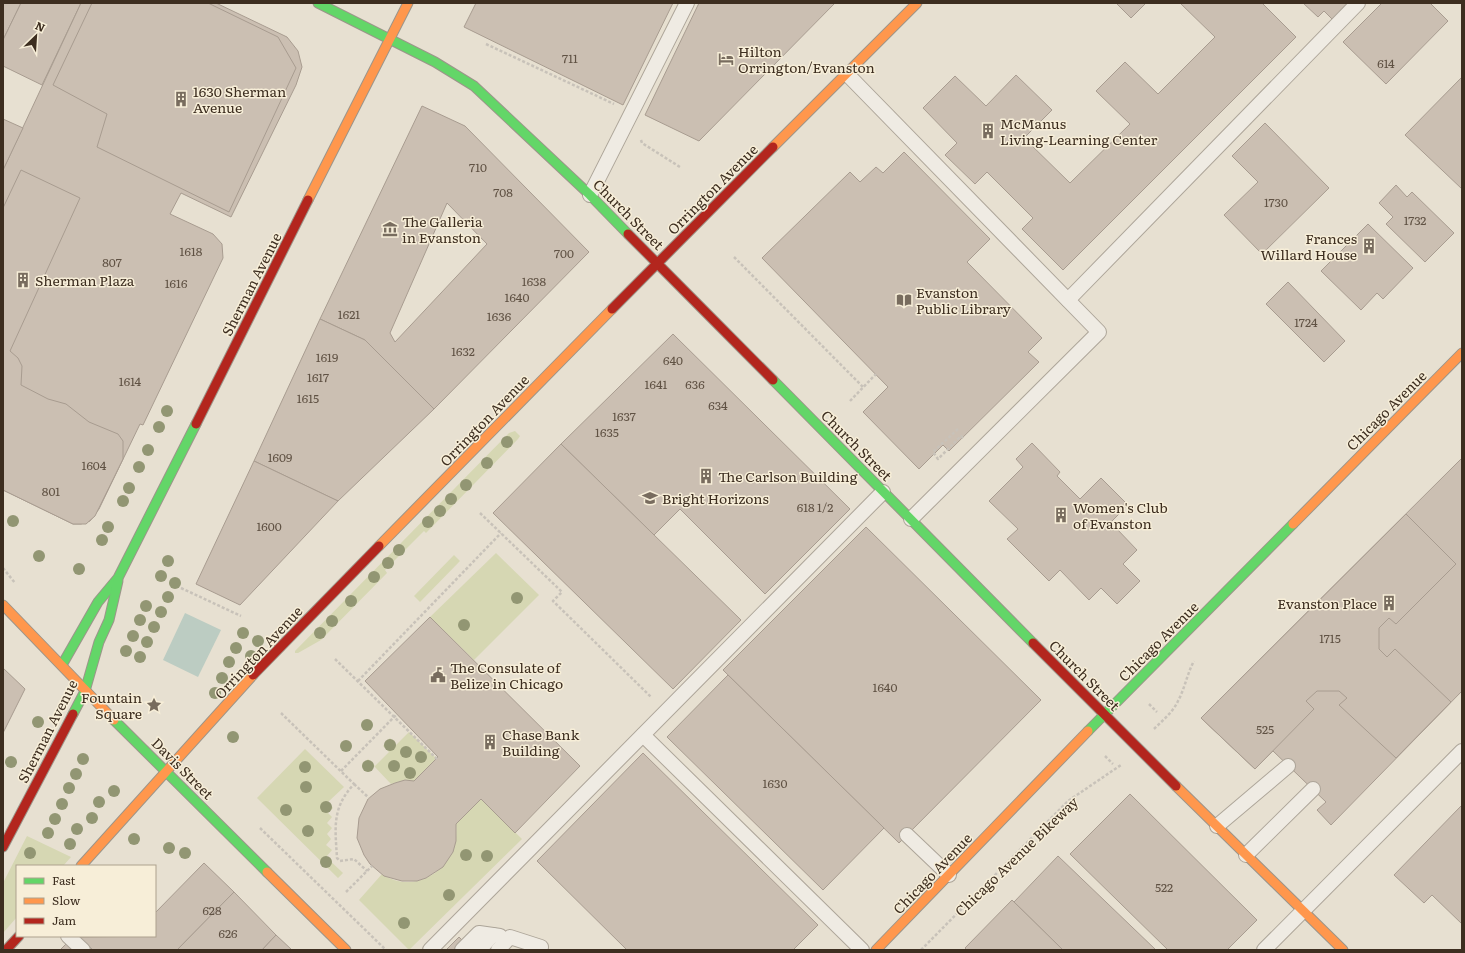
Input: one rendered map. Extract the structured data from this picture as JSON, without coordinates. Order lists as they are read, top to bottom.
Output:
{
  "streets": {
    "street": [
      "Orrington Avenue",
      "Church Street",
      "Sherman Avenue",
      "Chicago Avenue",
      "Davis Street"
    ],
    "path": ["Chicago Avenue Bikeway"]
  },
  "crossings": [
    ["Orrington Avenue", "Church Street"],
    ["Orrington Avenue", "Davis Street"],
    ["Church Street", "Sherman Avenue"],
    ["Church Street", "Chicago Avenue"],
    ["Sherman Avenue", "Davis Street"]
  ],
  "places": {
    "hotel": ["Hilton Orrington/Evanston"],
    "building": [
      "1630 Sherman Avenue",
      "McManus Living-Learning Center",
      "Frances Willard House",
      "Sherman Plaza",
      "The Carlson Building",
      "Women's Club of Evanston",
      "Evanston Place",
      "Chase Bank Building"
    ],
    "museum": ["The Galleria in Evanston"],
    "library": ["Evanston Public Library"],
    "school or university": ["Bright Horizons"],
    "public building": ["The Consulate of Belize in Chicago"],
    "place": ["Fountain Square"]
  },
  "house_numbers": [
    "711",
    "614",
    "710",
    "708",
    "1730",
    "1732",
    "1618",
    "700",
    "807",
    "1638",
    "1616",
    "1640",
    "1621",
    "1636",
    "1724",
    "1632",
    "1619",
    "640",
    "1617",
    "1614",
    "1641",
    "636",
    "1615",
    "634",
    "1637",
    "1635",
    "1609",
    "1604",
    "801",
    "618 1/2",
    "1600",
    "1715",
    "1640",
    "525",
    "1630",
    "522",
    "628",
    "626"
  ],
  "legend": ["Fast", "Slow", "Jam"],
  "north": "top right"
}
